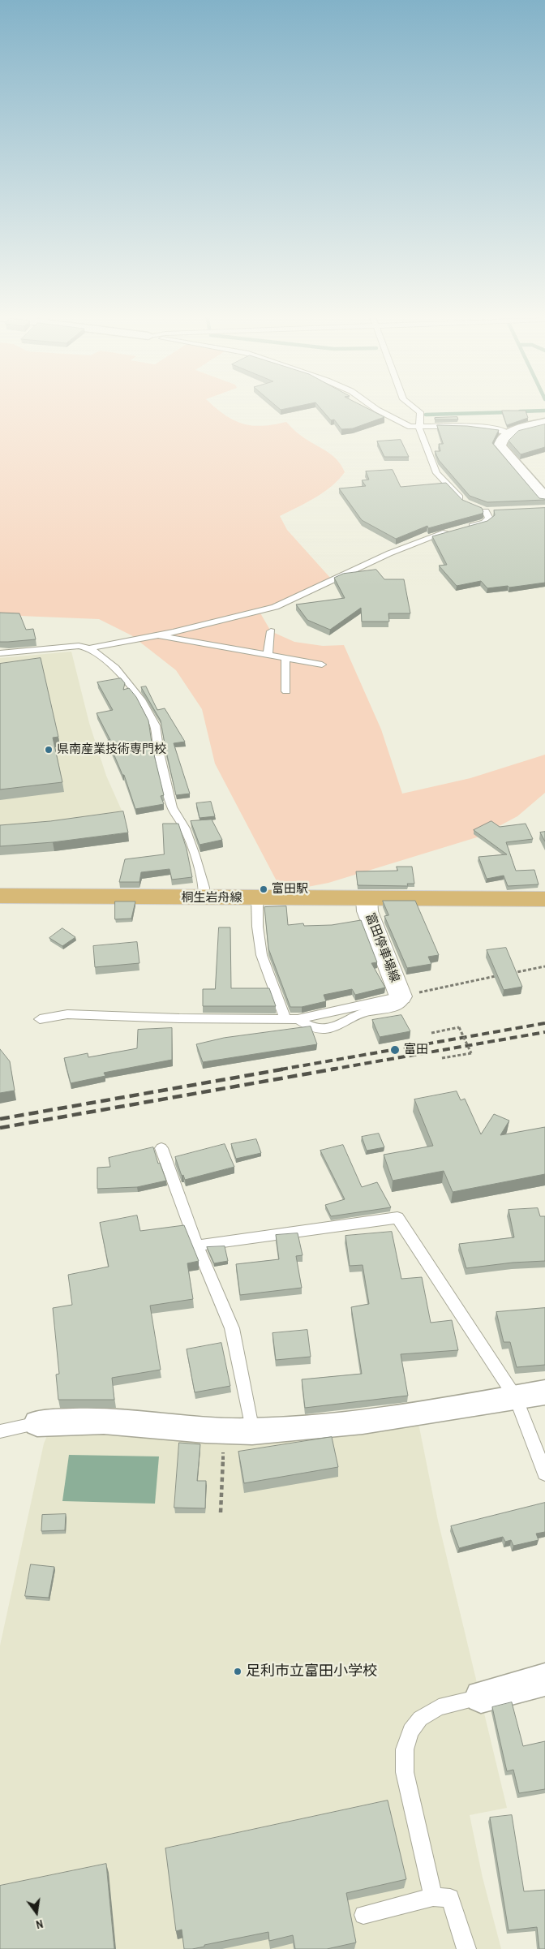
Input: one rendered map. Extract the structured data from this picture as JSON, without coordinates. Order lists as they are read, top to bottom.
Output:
{
  "streets": {
    "main road": ["桐生岩舟線", "富田停車場線"]
  },
  "crossings": [
    ["桐生岩舟線", "富田停車場線"]
  ],
  "places": [
    "県南産業技術専門校",
    "富田駅",
    "富田",
    "足利市立富田小学校"
  ],
  "north": "bottom"
}
